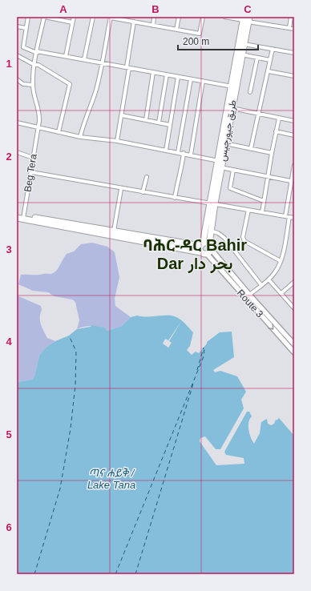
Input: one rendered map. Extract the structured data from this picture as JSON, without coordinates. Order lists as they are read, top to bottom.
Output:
{
  "streets": {
    "highway": ["طريق جيورجيس"],
    "main road": ["Route 3"],
    "street": ["Beg Tera"]
  },
  "districts": ["ባሕር-ዳር Bahir Dar بحر دار"],
  "water": ["ጣና ሐይቅ / Lake Tana"],
  "scale_bar": "200 m",
  "grid": {
    "columns": ["A", "B", "C"],
    "rows": [
      "1",
      "2",
      "3",
      "4",
      "5",
      "6"
    ]
  }
}
